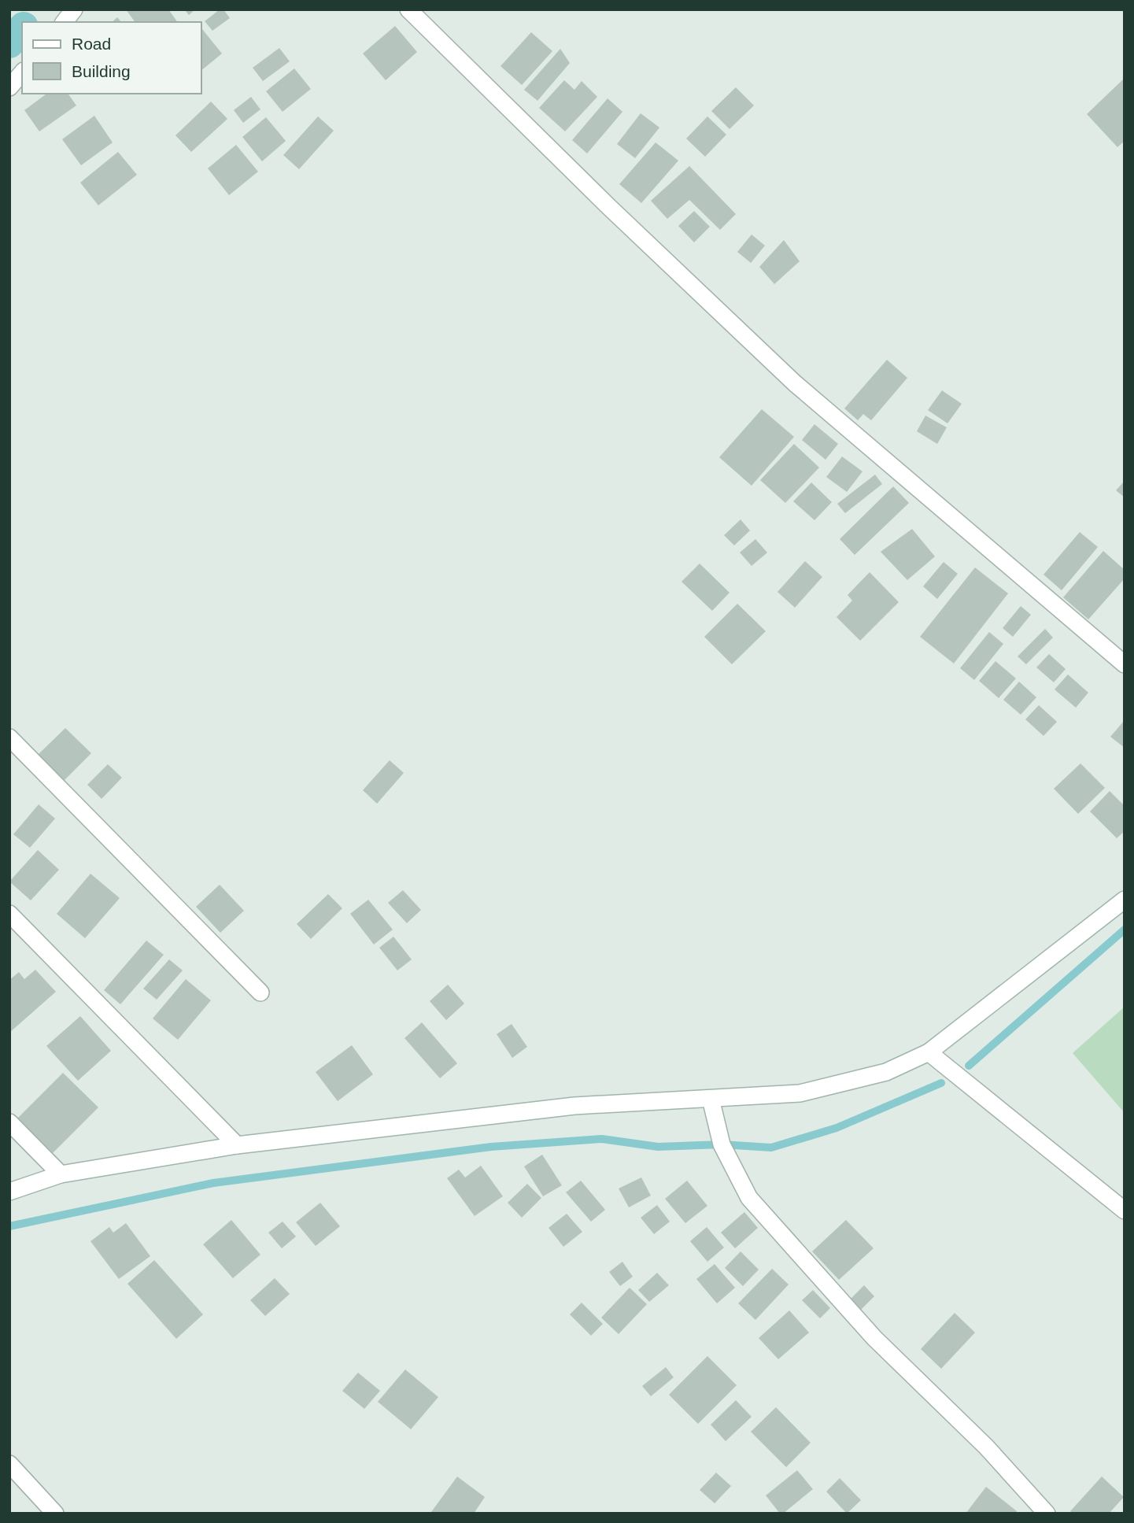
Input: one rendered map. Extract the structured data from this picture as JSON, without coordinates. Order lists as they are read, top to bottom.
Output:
{
  "legend": ["Road", "Building"]
}
